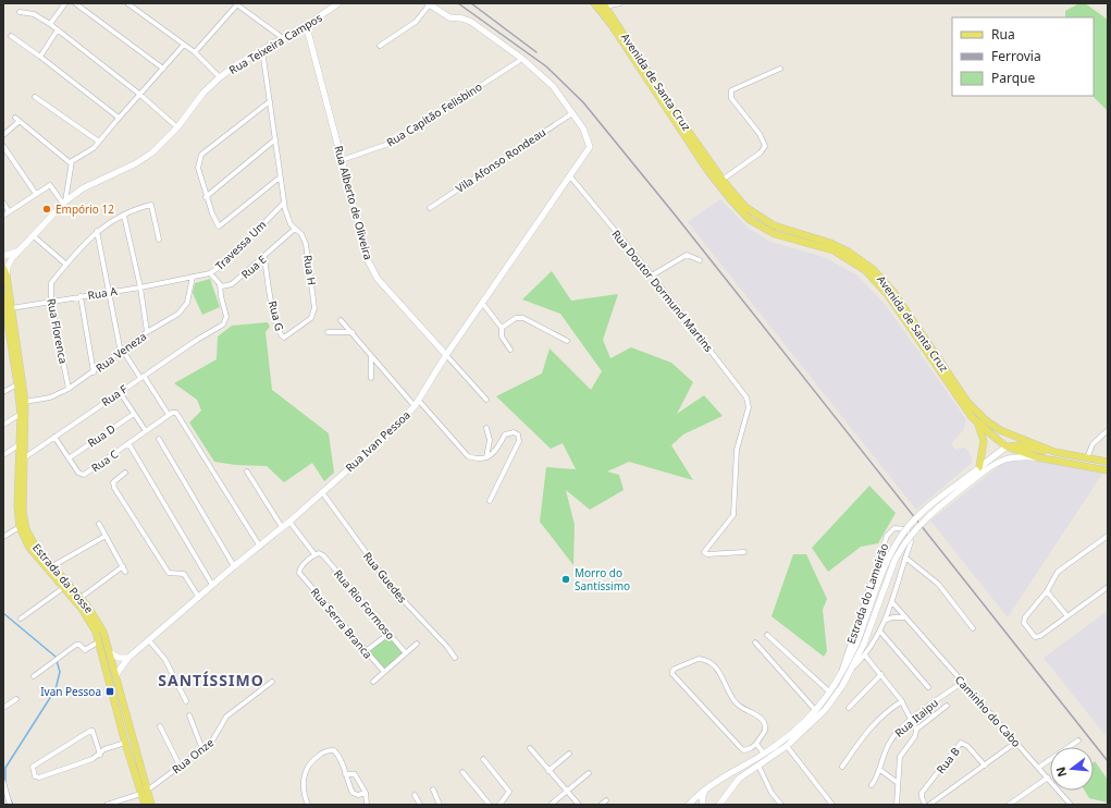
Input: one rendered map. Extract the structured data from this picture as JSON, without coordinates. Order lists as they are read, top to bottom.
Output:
{
  "streets": {
    "main road": ["Avenida de Santa Cruz", "Estrada da Posse"],
    "street": [
      "Rua Teixeira Campos",
      "Rua Capitão Felisbino",
      "Vila Afonso Rondeau",
      "Rua Alberto de Oliveira",
      "Travessa Um",
      "Rua E",
      "Rua H",
      "Rua Doutor Dormund Martins",
      "Rua A",
      "Rua G",
      "Rua Florenca",
      "Rua Veneza",
      "Rua F",
      "Rua D",
      "Rua Ivan Pessoa",
      "Rua C",
      "Rua Guedes",
      "Estrada do Lameirão",
      "Rua Rio Formoso",
      "Rua Serra Branca",
      "Caminho do Cabo",
      "Rua Itaipu",
      "Rua Onze",
      "Rua B"
    ]
  },
  "crossings": [
    ["Rua Teixeira Campos", "Rua Alberto de Oliveira"],
    ["Rua Teixeira Campos", "Rua H"],
    ["Rua Teixeira Campos", "Estrada da Posse"],
    ["Avenida de Santa Cruz", "Estrada do Lameirão"],
    ["Rua Capitão Felisbino", "Rua Alberto de Oliveira"],
    ["Vila Afonso Rondeau", "Rua Ivan Pessoa"],
    ["Rua Alberto de Oliveira", "Rua Ivan Pessoa"],
    ["Travessa Um", "Rua H"],
    ["Travessa Um", "Rua A"],
    ["Travessa Um", "Rua Veneza"],
    ["Rua E", "Rua H"],
    ["Rua E", "Rua G"],
    ["Rua E", "Rua F"],
    ["Rua H", "Rua G"],
    ["Rua Doutor Dormund Martins", "Rua Ivan Pessoa"],
    ["Rua A", "Rua Florenca"],
    ["Rua A", "Rua Veneza"],
    ["Rua A", "Estrada da Posse"],
    ["Rua Florenca", "Rua Veneza"],
    ["Rua Veneza", "Estrada da Posse"],
    ["Rua F", "Estrada da Posse"],
    ["Rua D", "Rua C"],
    ["Rua Ivan Pessoa", "Rua Guedes"],
    ["Rua Ivan Pessoa", "Estrada da Posse"],
    ["Estrada da Posse", "Rua Onze"],
    ["Estrada do Lameirão", "Caminho do Cabo"],
    ["Rua Rio Formoso", "Rua Serra Branca"],
    ["Caminho do Cabo", "Rua Itaipu"]
  ],
  "districts": ["SANTÍSSIMO"],
  "places": {
    "other": ["Empório 12", "Morro do Santíssimo"],
    "transit": ["Ivan Pessoa"]
  },
  "legend": ["Rua", "Ferrovia", "Parque"],
  "north": "left"
}
